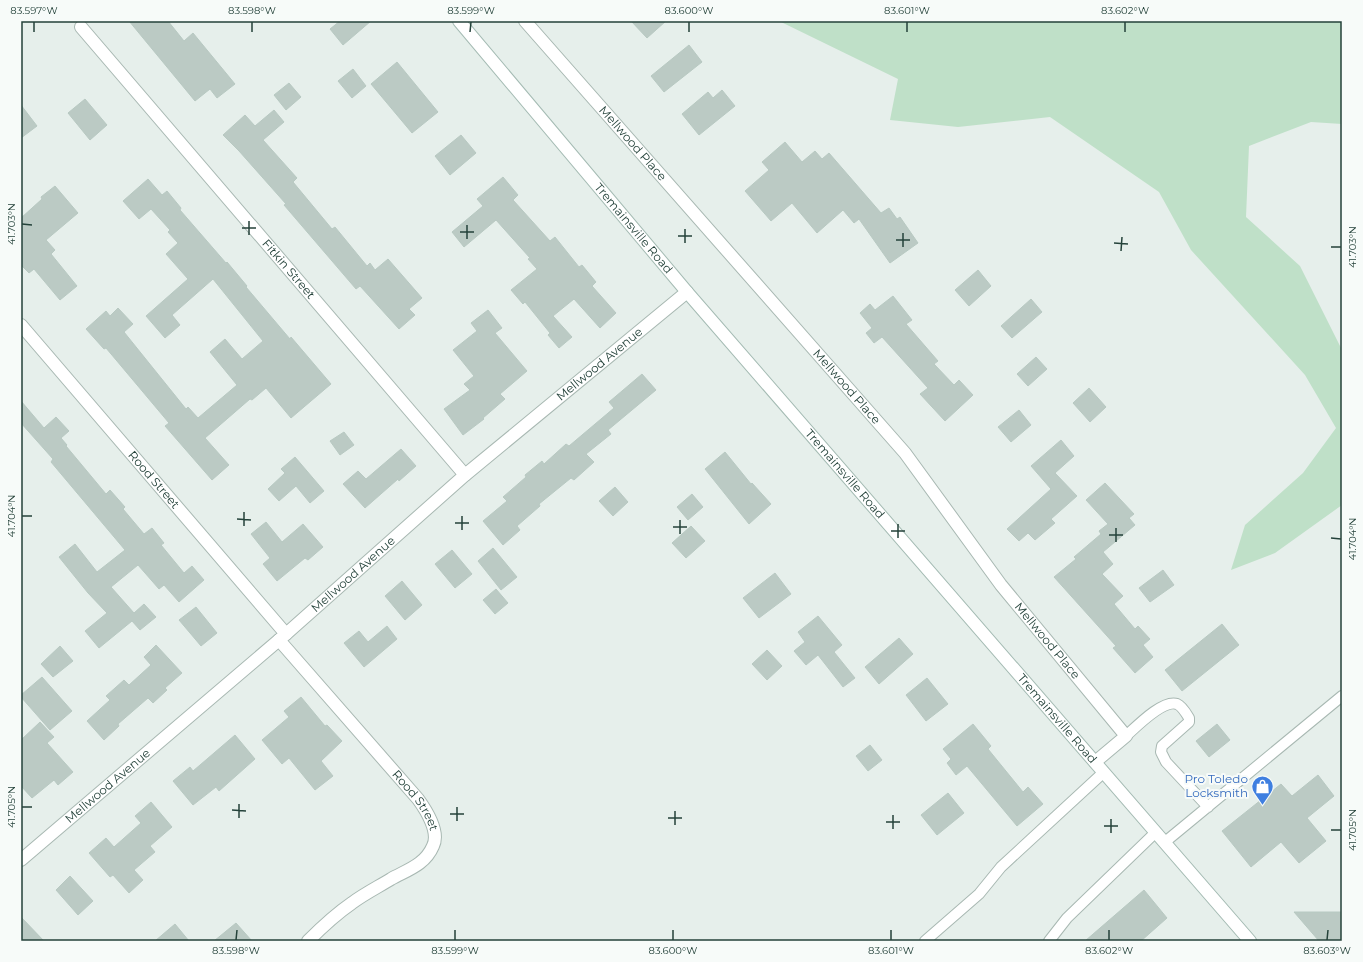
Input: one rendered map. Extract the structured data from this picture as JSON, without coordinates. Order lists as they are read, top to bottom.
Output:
{
  "streets": {
    "street": [
      "Mellwood Place",
      "Tremainsville Road",
      "Fitkin Street",
      "Mellwood Avenue",
      "Rood Street"
    ]
  },
  "crossings": [
    ["Tremainsville Road", "Mellwood Avenue"],
    ["Fitkin Street", "Mellwood Avenue"],
    ["Mellwood Avenue", "Rood Street"]
  ],
  "places": {
    "shop": ["Pro Toledo Locksmith"]
  },
  "coordinates": [
    "83.597°W",
    "83.598°W",
    "83.599°W",
    "83.600°W",
    "83.601°W",
    "83.602°W",
    "41.703°N",
    "41.704°N",
    "41.705°N",
    "83.603°W"
  ]
}
